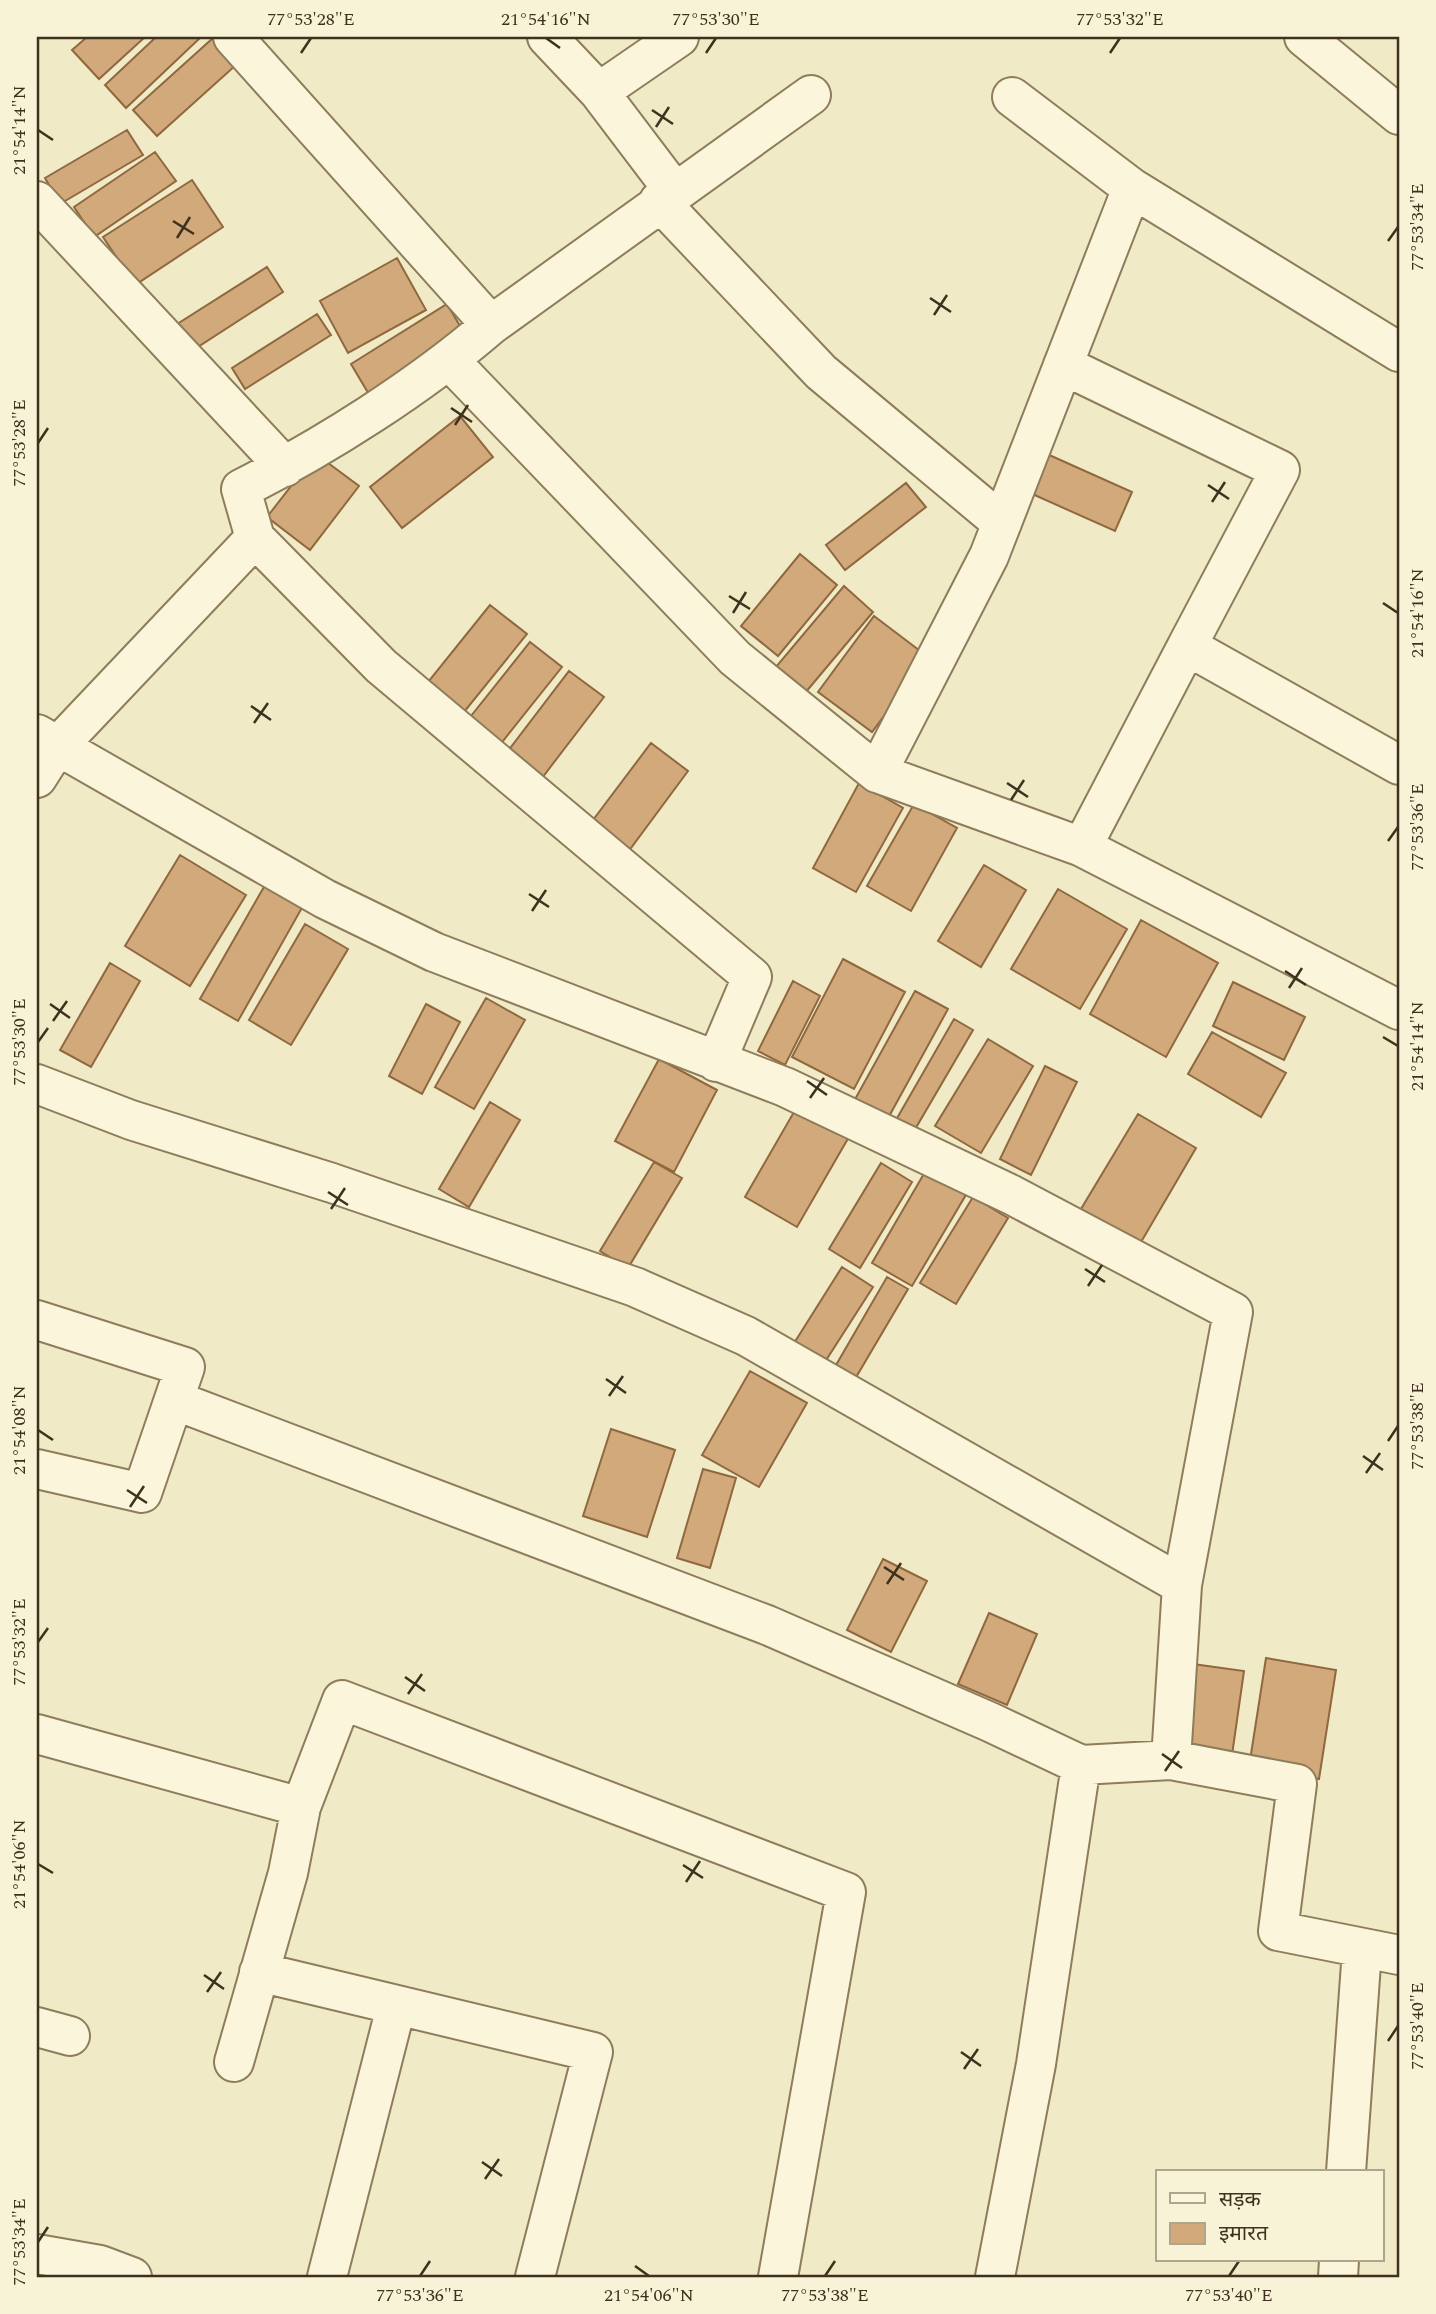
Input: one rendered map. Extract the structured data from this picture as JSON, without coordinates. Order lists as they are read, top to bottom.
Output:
{
  "legend": ["सड़क", "इमारत"],
  "coordinates": [
    "77°53'28\"E",
    "21°54'16\"N",
    "77°53'30\"E",
    "77°53'32\"E",
    "21°54'14\"N",
    "77°53'34\"E",
    "77°53'36\"E",
    "77°53'38\"E",
    "21°54'08\"N",
    "21°54'06\"N",
    "77°53'40\"E"
  ]
}
